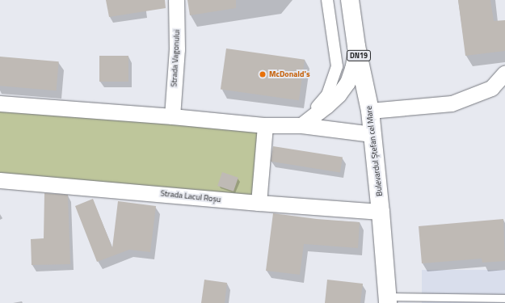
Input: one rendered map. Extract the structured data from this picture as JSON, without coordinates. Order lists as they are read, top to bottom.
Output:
{
  "streets": {
    "main road": ["DN19", "Bulevardul Ștefan cel Mare"],
    "street": ["Strada Vagonului", "Strada Lacul Roșu"]
  },
  "crossings": [
    ["Bulevardul Ștefan cel Mare", "Strada Lacul Roșu"]
  ],
  "places": ["McDonald's"]
}
